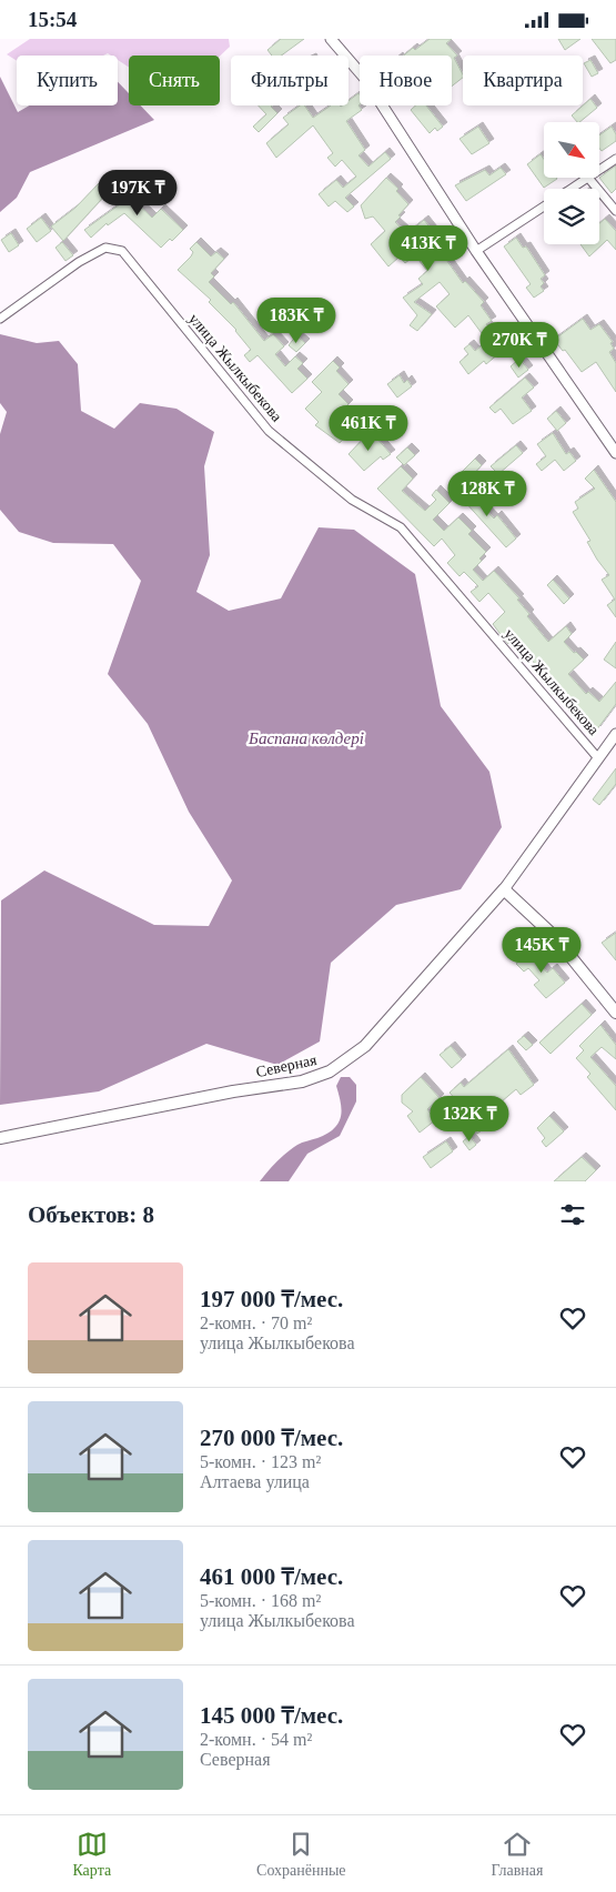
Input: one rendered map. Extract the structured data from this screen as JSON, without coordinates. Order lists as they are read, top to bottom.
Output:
{
  "streets": {
    "main road": ["Северная"],
    "street": ["улица Жылкыбекова"]
  },
  "water": ["Баспана көлдері"],
  "north": "bottom right",
  "page": {
    "status": "15:54",
    "chip": [
      "Купить",
      "Снять",
      "Фильтры",
      "Новое",
      "Квартира"
    ],
    "price": [
      "197K ₸",
      "413K ₸",
      "183K ₸",
      "270K ₸",
      "461K ₸",
      "128K ₸",
      "145K ₸",
      "132K ₸"
    ],
    "heading": "Объектов: 8",
    "list": [
      {
        "name": "197 000 ₸/мес.",
        "note": "2-комн. · 70 m² · улица Жылкыбекова"
      },
      {
        "name": "270 000 ₸/мес.",
        "note": "5-комн. · 123 m² · Алтаева улица"
      },
      {
        "name": "461 000 ₸/мес.",
        "note": "5-комн. · 168 m² · улица Жылкыбекова"
      },
      {
        "name": "145 000 ₸/мес.",
        "note": "2-комн. · 54 m² · Северная"
      }
    ],
    "tabs": ["Карта", "Сохранённые", "Главная"]
  }
}
